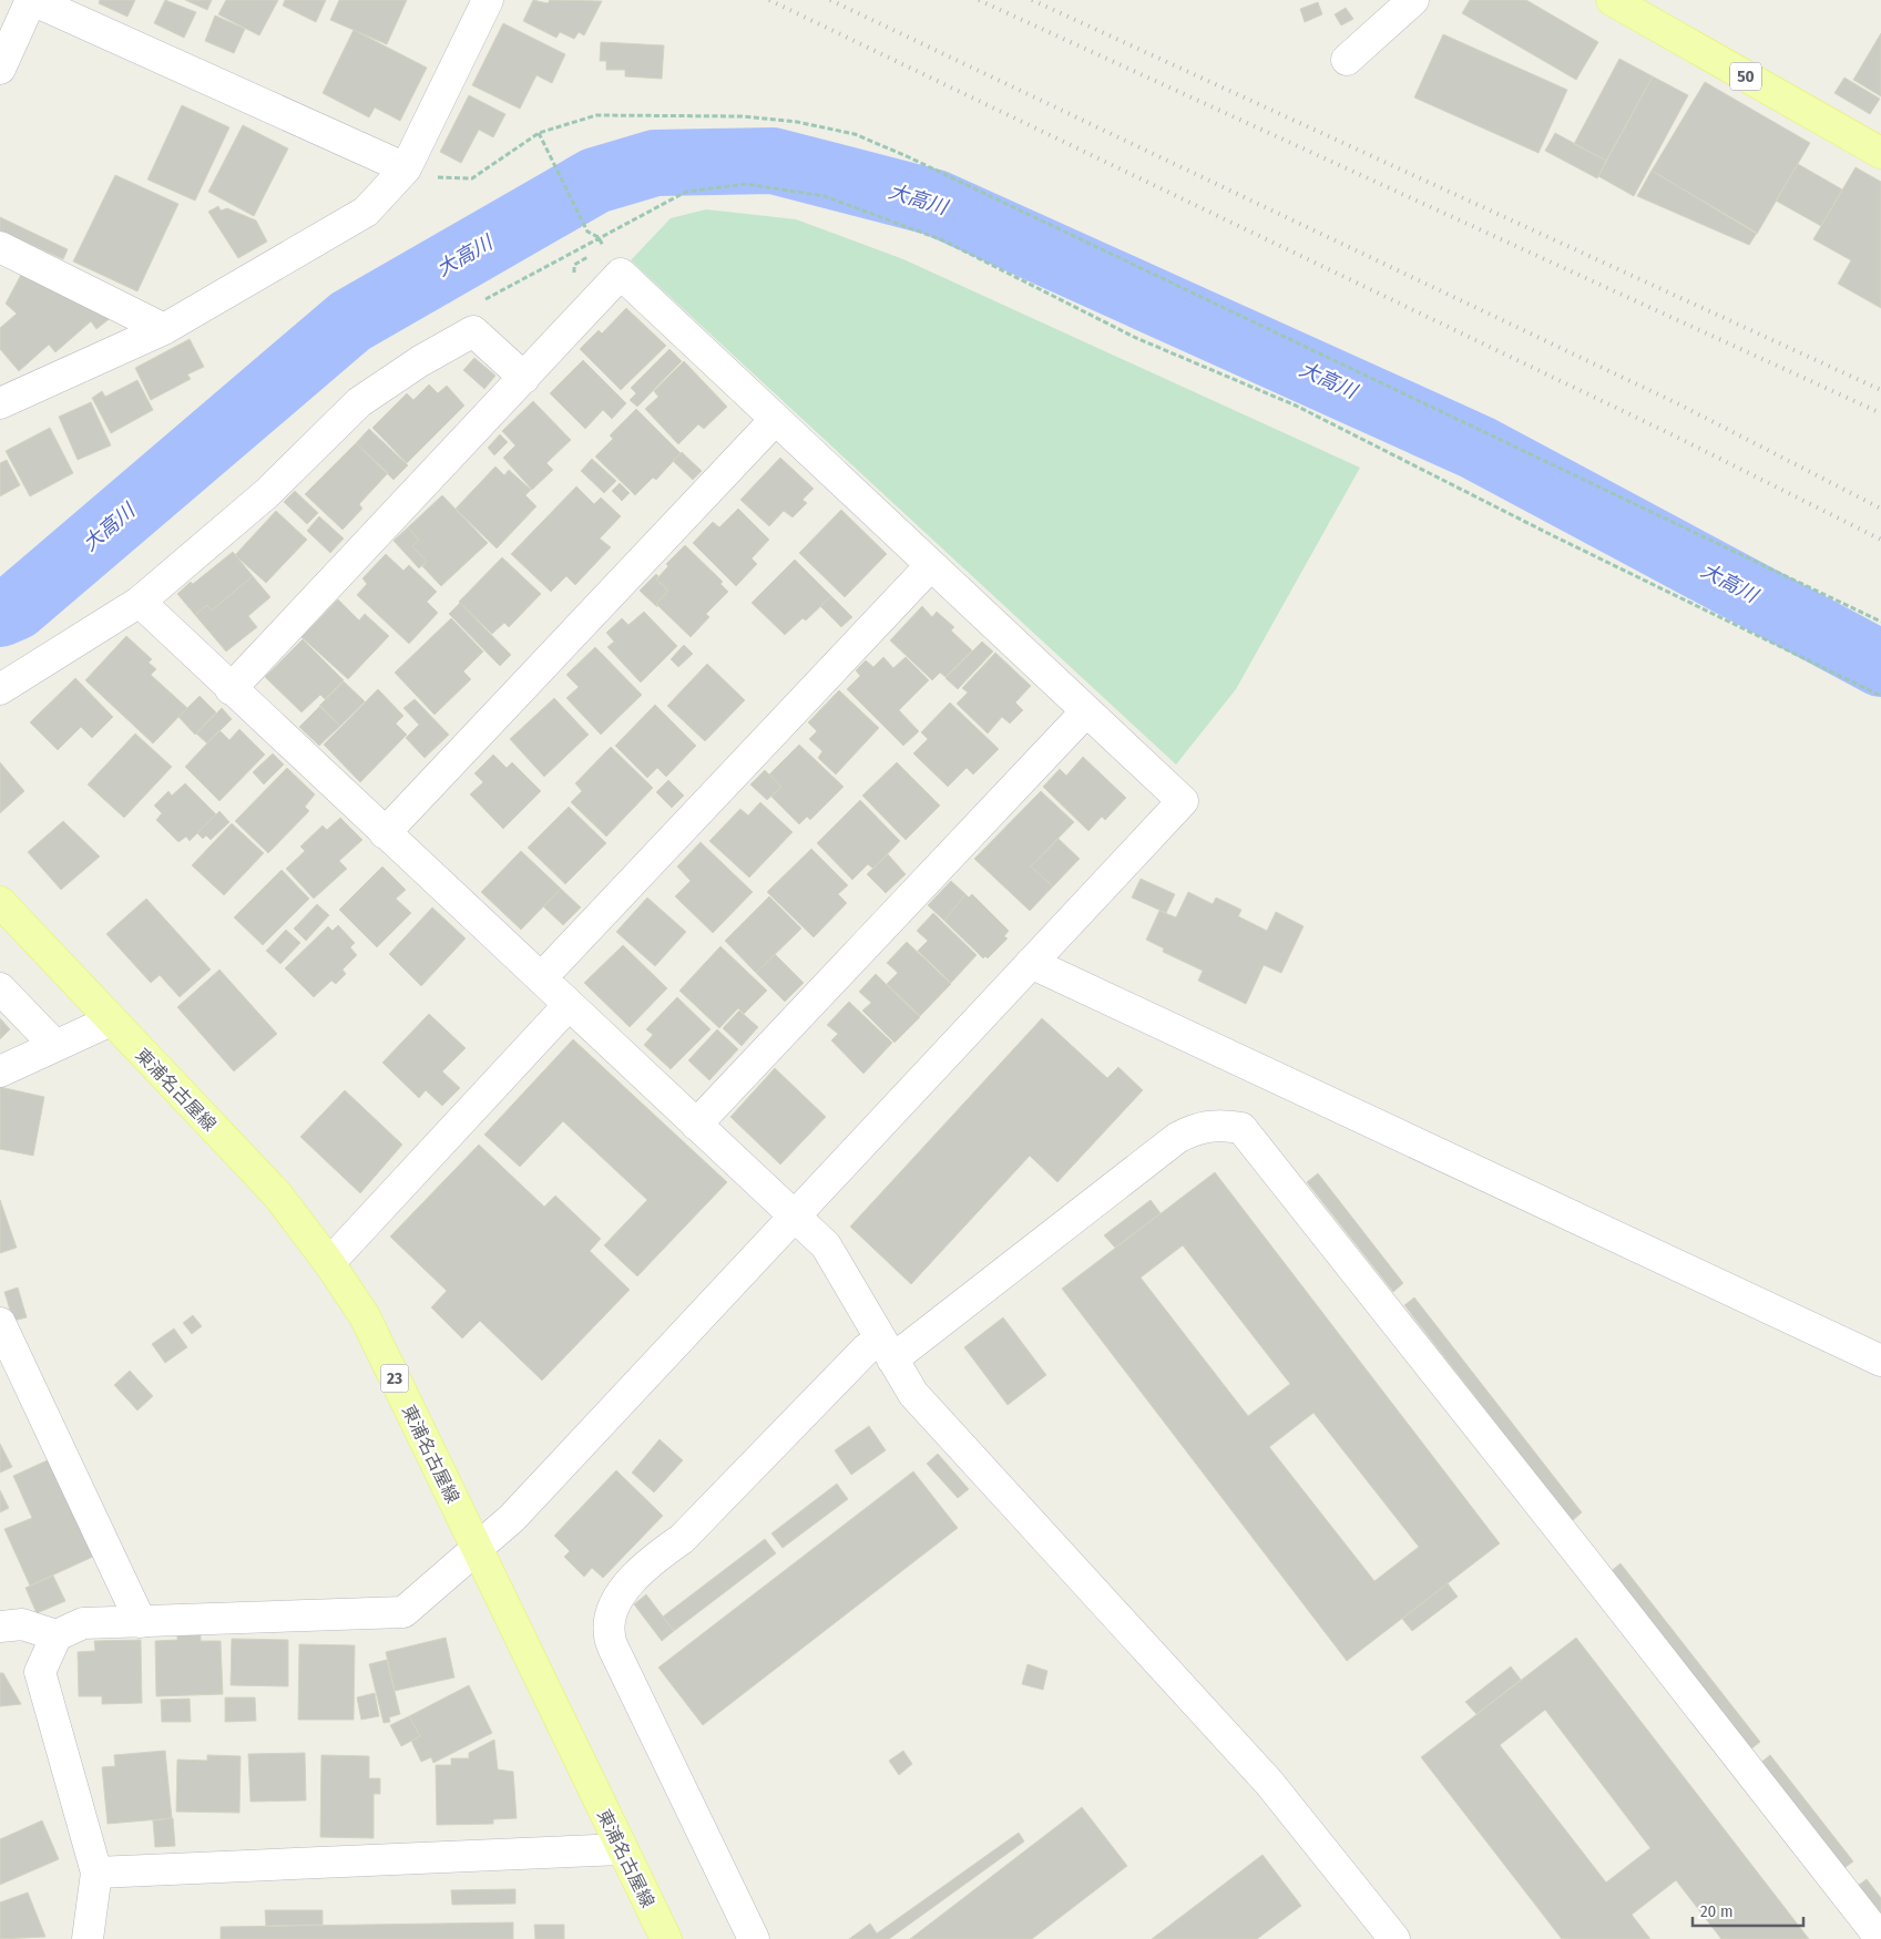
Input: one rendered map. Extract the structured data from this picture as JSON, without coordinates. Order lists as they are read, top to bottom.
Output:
{
  "streets": {
    "main road": ["50", "東浦名古屋線", "23"]
  },
  "water": ["大高川"],
  "scale_bar": "20 m"
}
